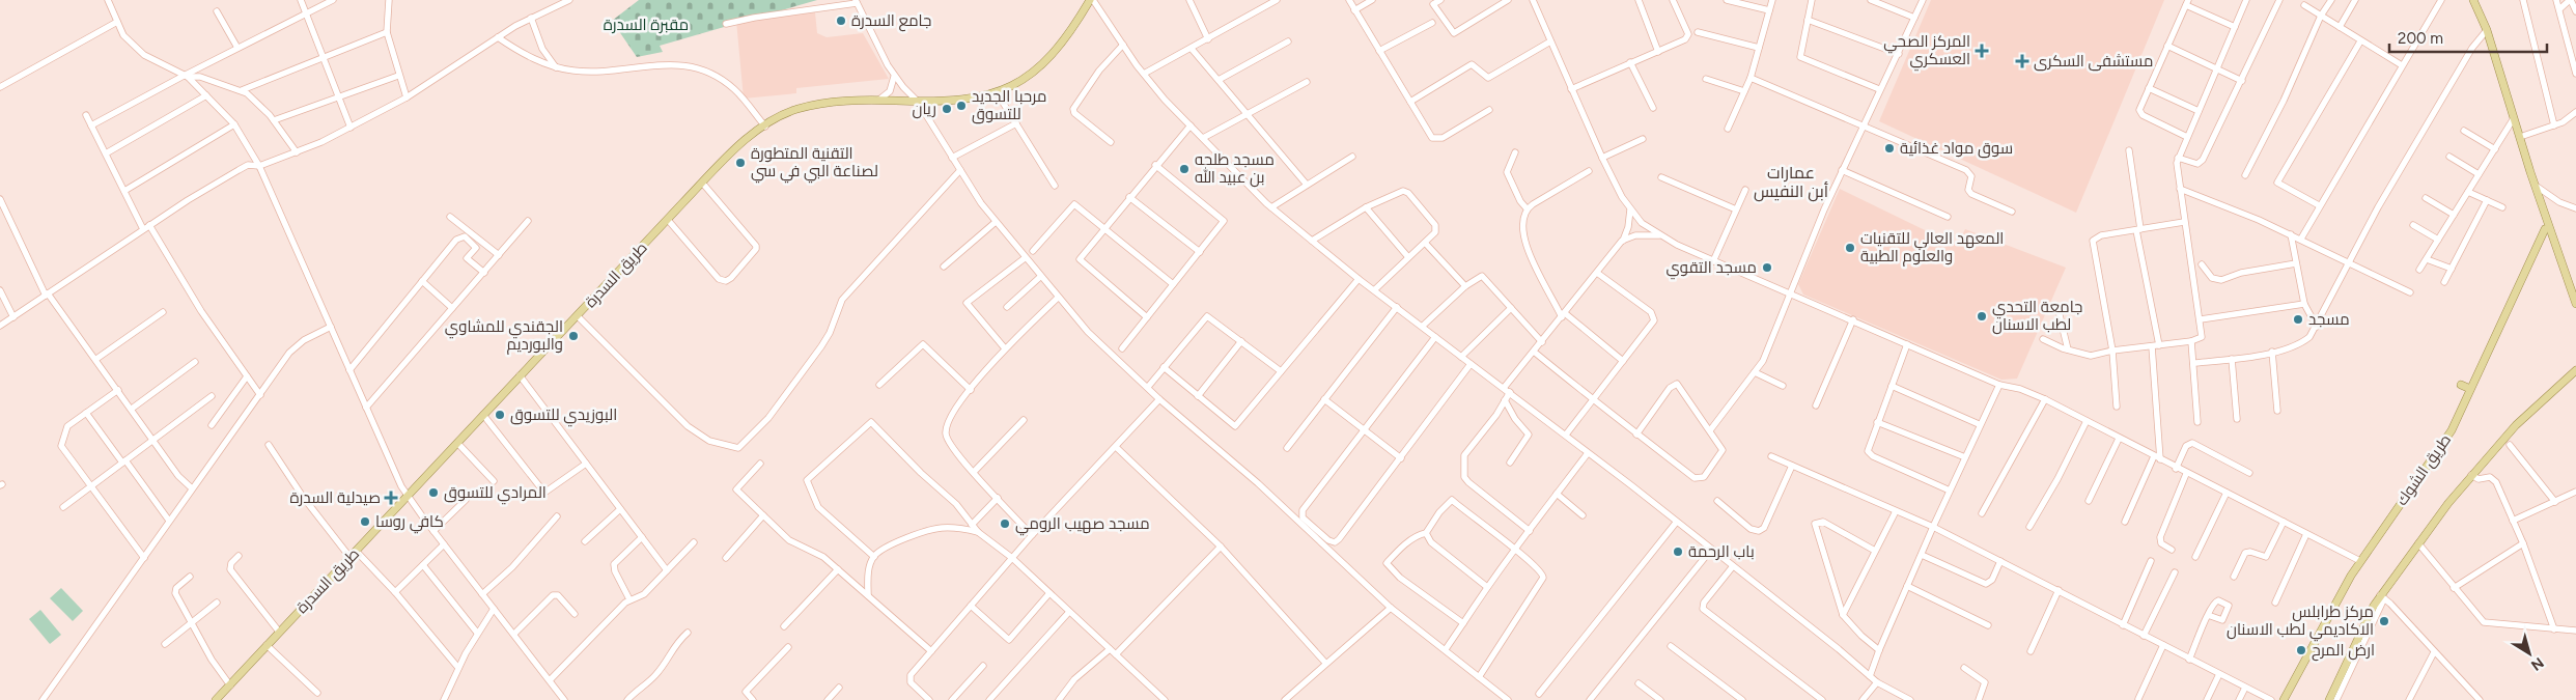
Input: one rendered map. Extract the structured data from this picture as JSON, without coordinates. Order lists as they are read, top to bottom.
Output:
{
  "streets": {
    "main road": ["طريق السدرة", "طريق الشوك"]
  },
  "districts": ["عمارات أبن النفيس"],
  "parks": ["مقبرة السدرة"],
  "places": {
    "other": [
      "جامع السدرة",
      "مرحبا الجديد للتسوق",
      "ريان",
      "سوق مواد غذائية",
      "التقنية المتطورة لصناعة البي في سي",
      "مسجد طلحه بن عبيد الله",
      "المعهد العالي للتقنيات والعلوم الطبية",
      "مسجد التقوي",
      "جامعة التحدي لطب الاسنان",
      "مسجد",
      "الجقندي للمشاوي والبورديم",
      "البوزيدي للتسوق",
      "المرادي للتسوق",
      "كافي روسا",
      "مسجد صهيب الرومي",
      "باب الرحمة",
      "مركز طرابلس الاكاديمي لطب الاسنان",
      "ارض المرح"
    ],
    "health": ["المركز الصحي العسكري", "مستشفى السكرى", "صيدلية السدرة"]
  },
  "scale_bar": "200 m",
  "north": "bottom right"
}
